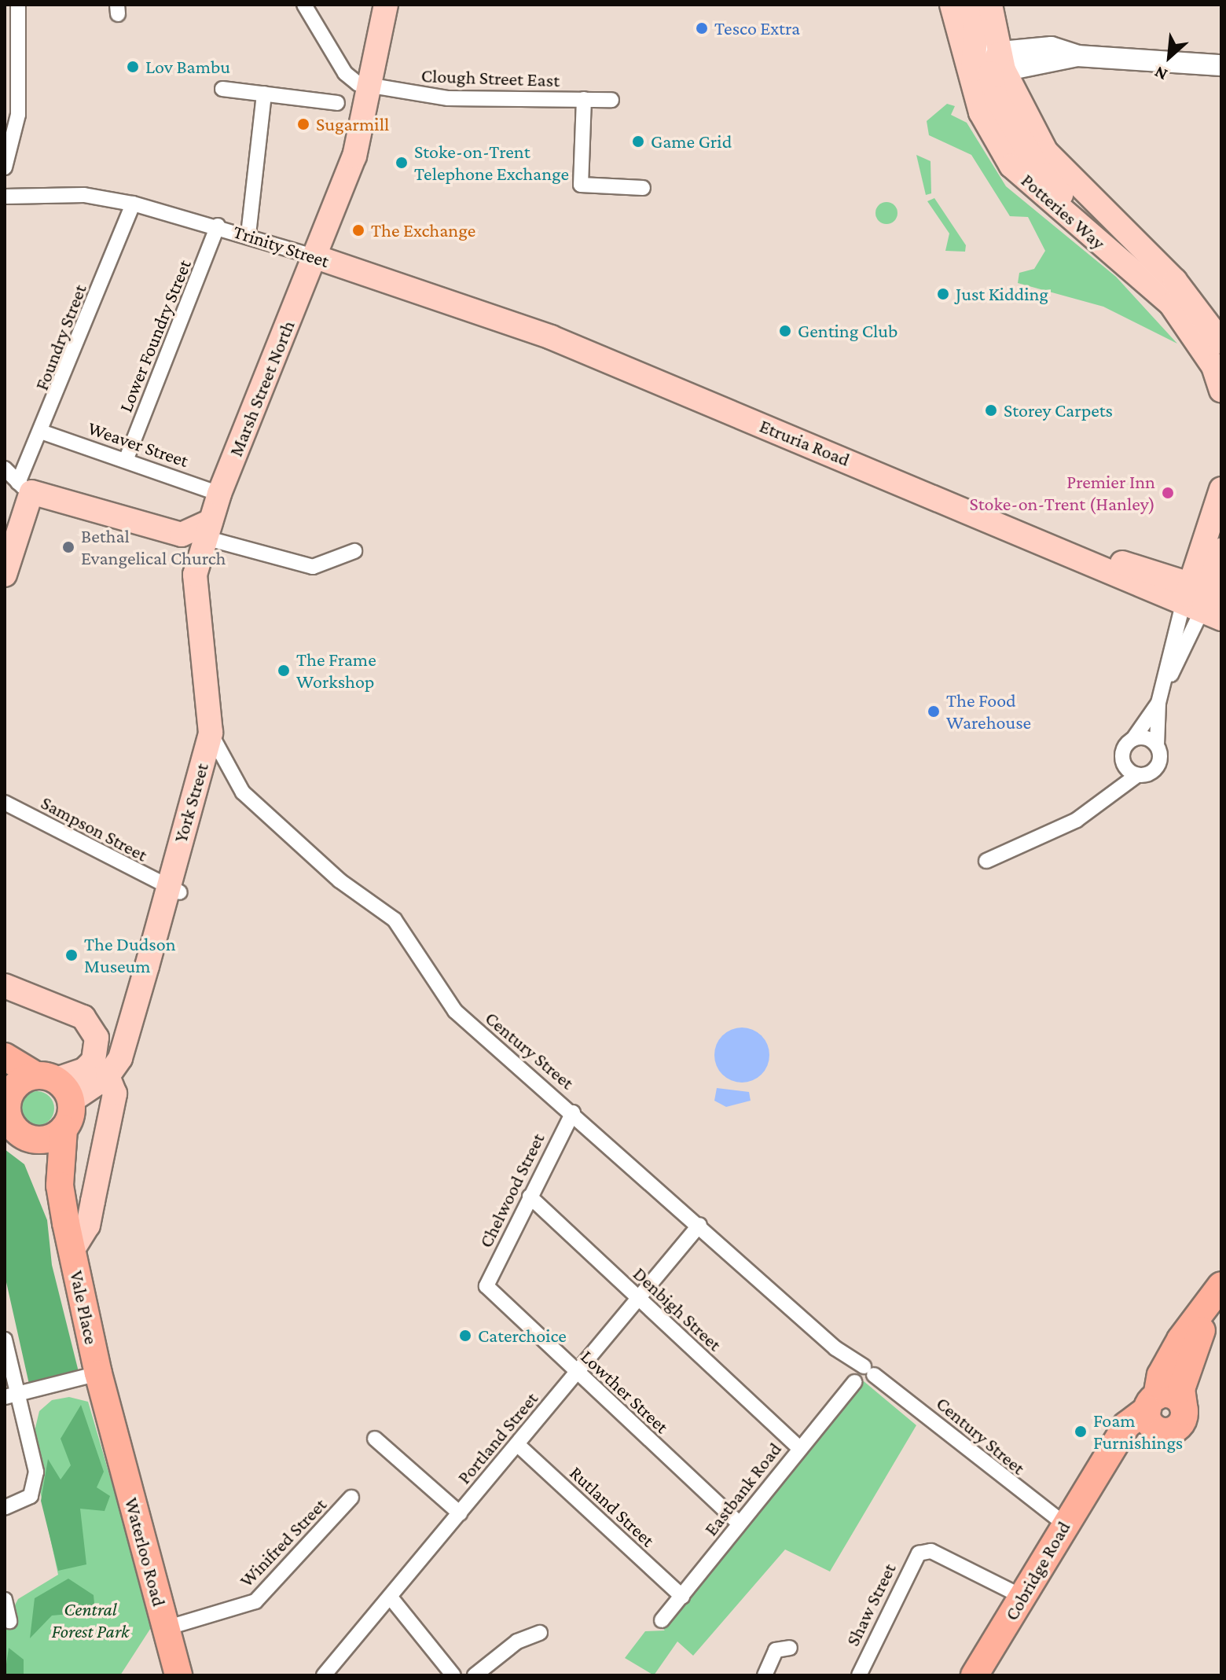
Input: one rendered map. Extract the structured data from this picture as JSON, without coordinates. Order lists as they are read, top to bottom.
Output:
{
  "streets": {
    "highway": ["Vale Place", "Waterloo Road", "Cobridge Road"],
    "main road": [
      "Potteries Way",
      "Trinity Street",
      "Marsh Street North",
      "Etruria Road",
      "York Street"
    ],
    "street": [
      "Clough Street East",
      "Lower Foundry Street",
      "Foundry Street",
      "Weaver Street",
      "Sampson Street",
      "Century Street",
      "Chelwood Street",
      "Denbigh Street",
      "Lowther Street",
      "Portland Street",
      "Eastbank Road",
      "Rutland Street",
      "Winifred Street",
      "Shaw Street"
    ]
  },
  "crossings": [
    ["Clough Street East", "Marsh Street North"],
    ["Trinity Street", "Lower Foundry Street"],
    ["Trinity Street", "Foundry Street"],
    ["Trinity Street", "Marsh Street North"],
    ["Trinity Street", "Etruria Road"],
    ["Lower Foundry Street", "Weaver Street"],
    ["Foundry Street", "Weaver Street"],
    ["Marsh Street North", "Weaver Street"],
    ["Marsh Street North", "York Street"],
    ["York Street", "Sampson Street"],
    ["York Street", "Century Street"],
    ["Century Street", "Chelwood Street"],
    ["Century Street", "Portland Street"],
    ["Century Street", "Cobridge Road"],
    ["Chelwood Street", "Denbigh Street"],
    ["Chelwood Street", "Lowther Street"],
    ["Vale Place", "Waterloo Road"],
    ["Denbigh Street", "Portland Street"],
    ["Denbigh Street", "Eastbank Road"],
    ["Lowther Street", "Portland Street"],
    ["Lowther Street", "Eastbank Road"],
    ["Portland Street", "Rutland Street"],
    ["Eastbank Road", "Rutland Street"],
    ["Winifred Street", "Waterloo Road"],
    ["Cobridge Road", "Shaw Street"]
  ],
  "parks": ["Central Forest Park"],
  "places": [
    "Tesco Extra",
    "Lov Bambu",
    "Sugarmill",
    "Game Grid",
    "Stoke-on-Trent Telephone Exchange",
    "The Exchange",
    "Just Kidding",
    "Genting Club",
    "Storey Carpets",
    "Premier Inn Stoke-on-Trent (Hanley)",
    "Bethal Evangelical Church",
    "The Frame Workshop",
    "The Food Warehouse",
    "The Dudson Museum",
    "Caterchoice",
    "Foam Furnishings"
  ],
  "north": "bottom left"
}
